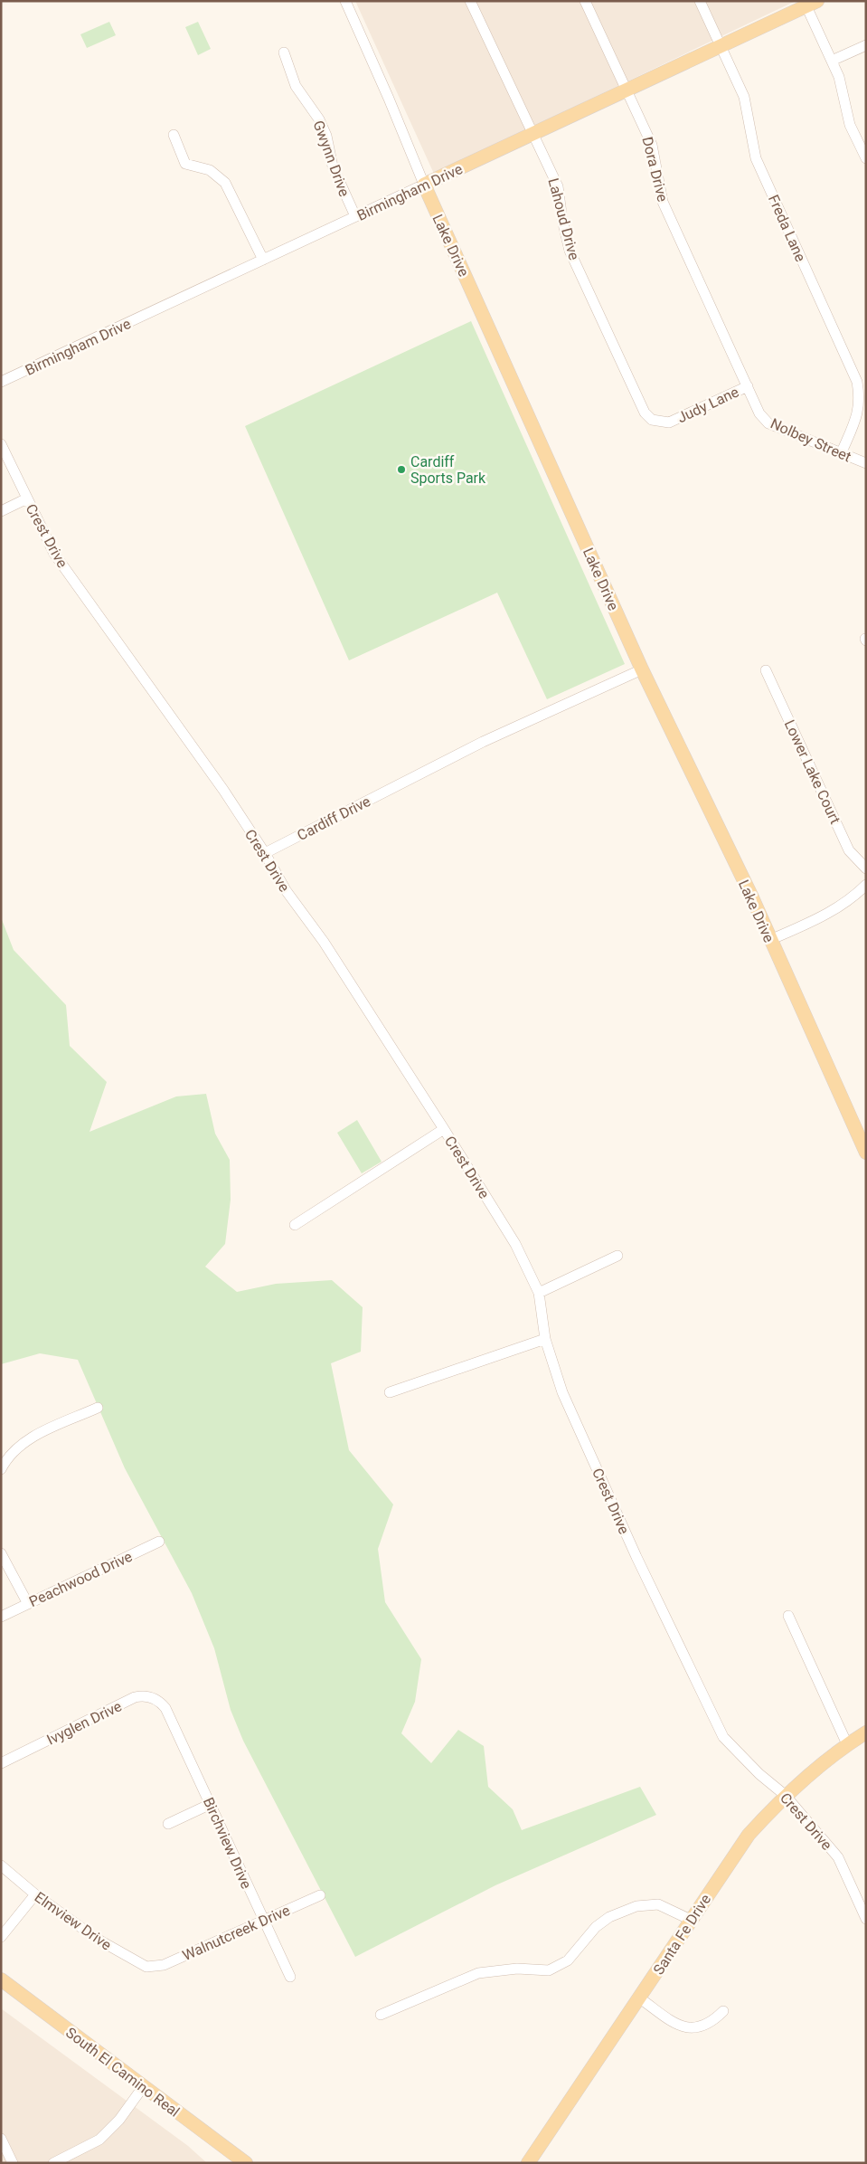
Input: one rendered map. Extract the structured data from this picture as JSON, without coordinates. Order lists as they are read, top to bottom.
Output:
{
  "streets": {
    "main road": [
      "Birmingham Drive",
      "Lake Drive",
      "Santa Fe Drive",
      "South El Camino Real"
    ],
    "street": [
      "Gwynn Drive",
      "Dora Drive",
      "Lahoud Drive",
      "Freda Lane",
      "Judy Lane",
      "Nolbey Street",
      "Crest Drive",
      "Lower Lake Court",
      "Cardiff Drive",
      "Peachwood Drive",
      "Ivyglen Drive",
      "Birchview Drive",
      "Elmview Drive",
      "Walnutcreek Drive"
    ]
  },
  "crossings": [
    ["Gwynn Drive", "Birmingham Drive"],
    ["Dora Drive", "Birmingham Drive"],
    ["Dora Drive", "Judy Lane"],
    ["Dora Drive", "Nolbey Street"],
    ["Birmingham Drive", "Lahoud Drive"],
    ["Birmingham Drive", "Freda Lane"],
    ["Birmingham Drive", "Lake Drive"],
    ["Lahoud Drive", "Judy Lane"],
    ["Freda Lane", "Nolbey Street"],
    ["Lake Drive", "Cardiff Drive"],
    ["Judy Lane", "Nolbey Street"],
    ["Crest Drive", "Cardiff Drive"],
    ["Crest Drive", "Santa Fe Drive"],
    ["Ivyglen Drive", "Birchview Drive"],
    ["Birchview Drive", "Walnutcreek Drive"],
    ["Elmview Drive", "Walnutcreek Drive"]
  ],
  "places": ["Cardiff Sports Park"]
}
